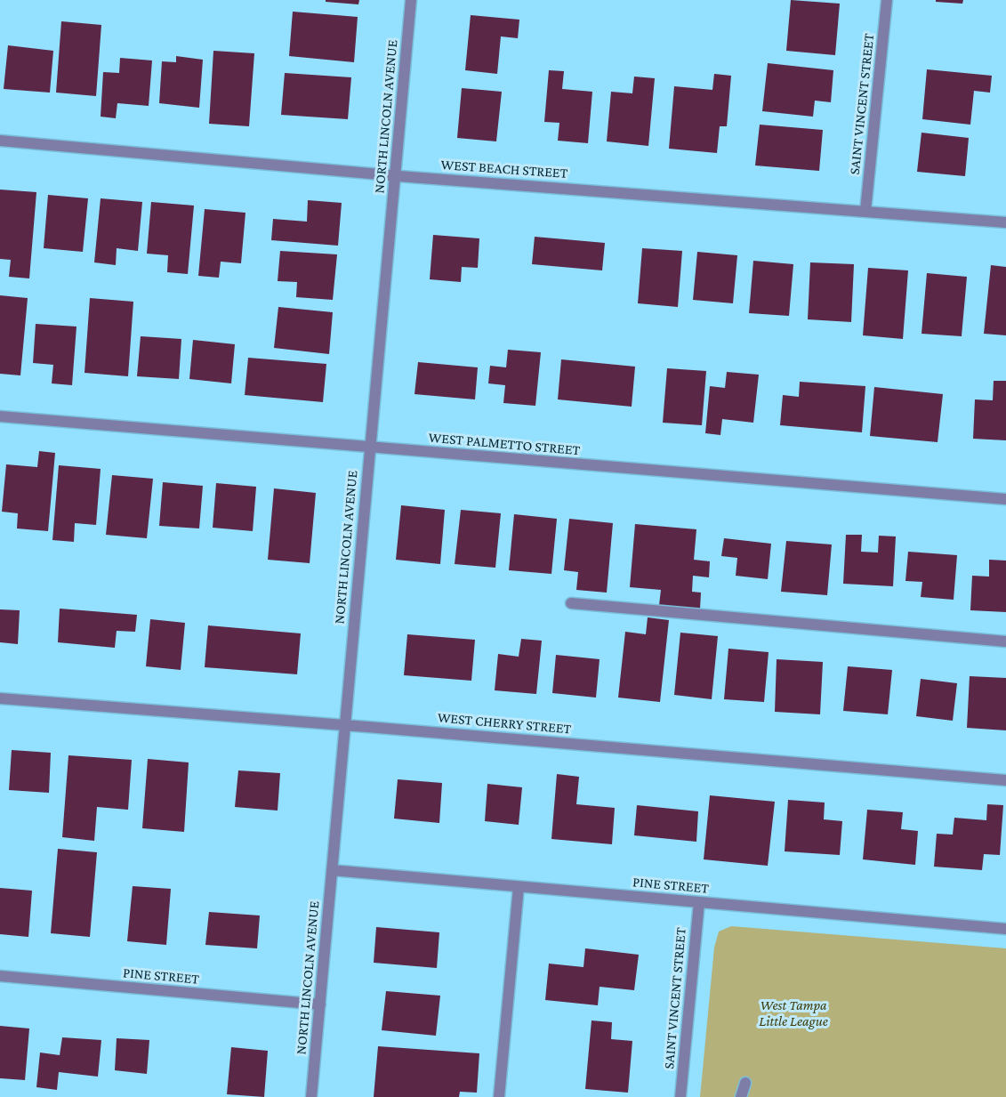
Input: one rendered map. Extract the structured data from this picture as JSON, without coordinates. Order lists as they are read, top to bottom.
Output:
{
  "streets": {
    "street": [
      "SAINT VINCENT STREET",
      "NORTH LINCOLN AVENUE",
      "WEST BEACH STREET",
      "WEST PALMETTO STREET",
      "WEST CHERRY STREET",
      "PINE STREET"
    ]
  },
  "crossings": [
    ["SAINT VINCENT STREET", "WEST BEACH STREET"],
    ["SAINT VINCENT STREET", "PINE STREET"],
    ["NORTH LINCOLN AVENUE", "WEST BEACH STREET"],
    ["NORTH LINCOLN AVENUE", "WEST PALMETTO STREET"],
    ["NORTH LINCOLN AVENUE", "WEST CHERRY STREET"],
    ["NORTH LINCOLN AVENUE", "PINE STREET"]
  ],
  "parks": ["West Tampa Little League"]
}
